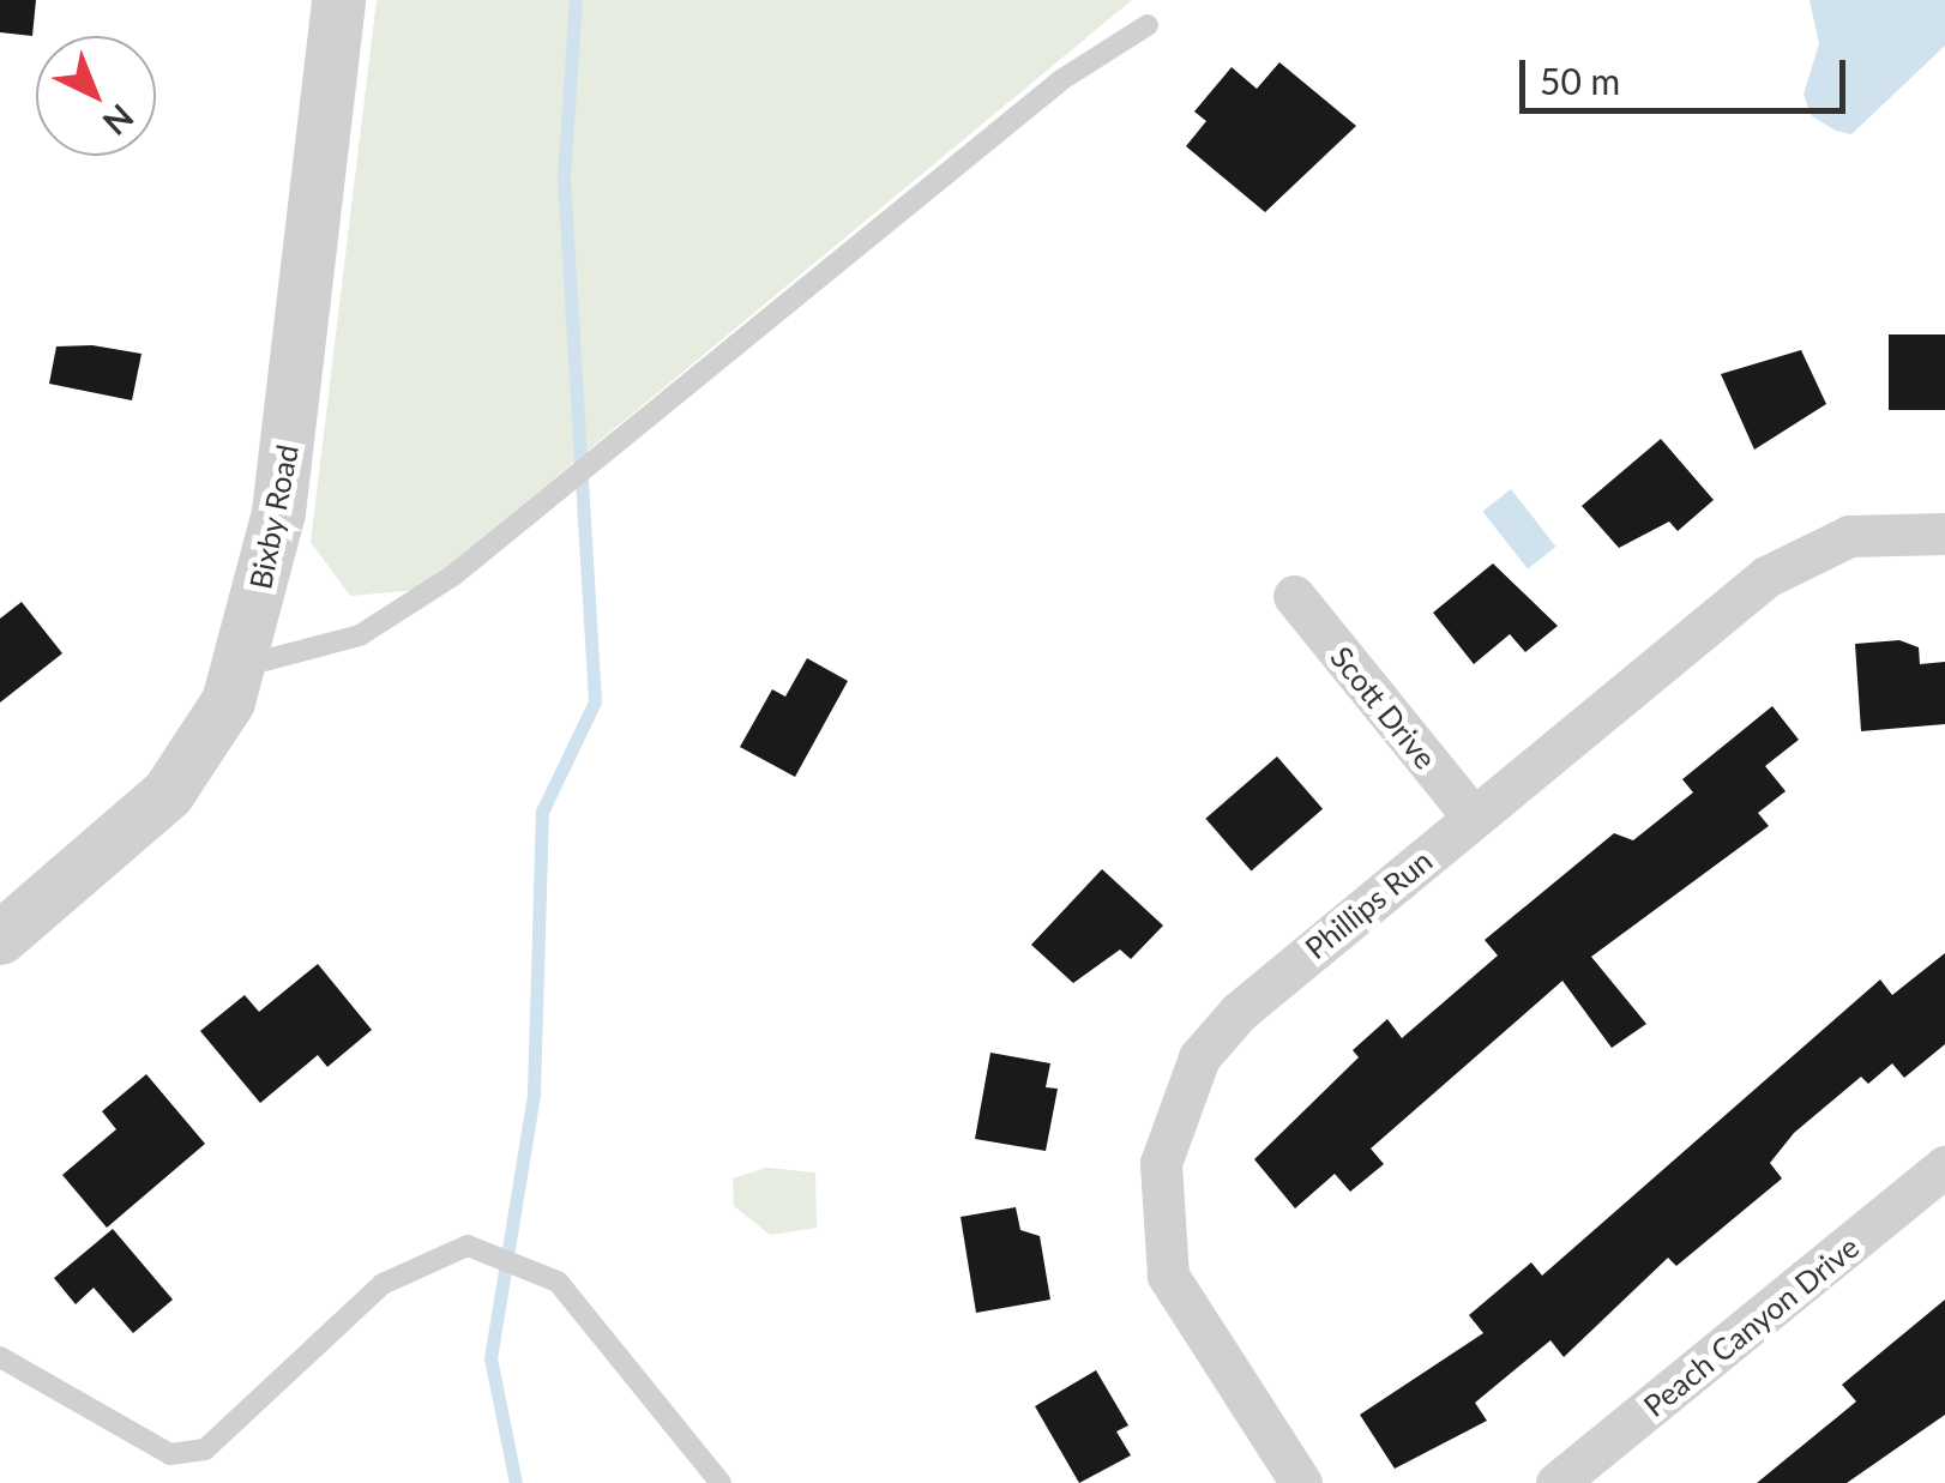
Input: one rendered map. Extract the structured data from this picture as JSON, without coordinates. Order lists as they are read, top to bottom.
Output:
{
  "streets": {
    "street": [
      "Bixby Road",
      "Scott Drive",
      "Phillips Run",
      "Peach Canyon Drive"
    ]
  },
  "crossings": [
    ["Scott Drive", "Phillips Run"]
  ],
  "scale_bar": "50 m",
  "north": "bottom right"
}
